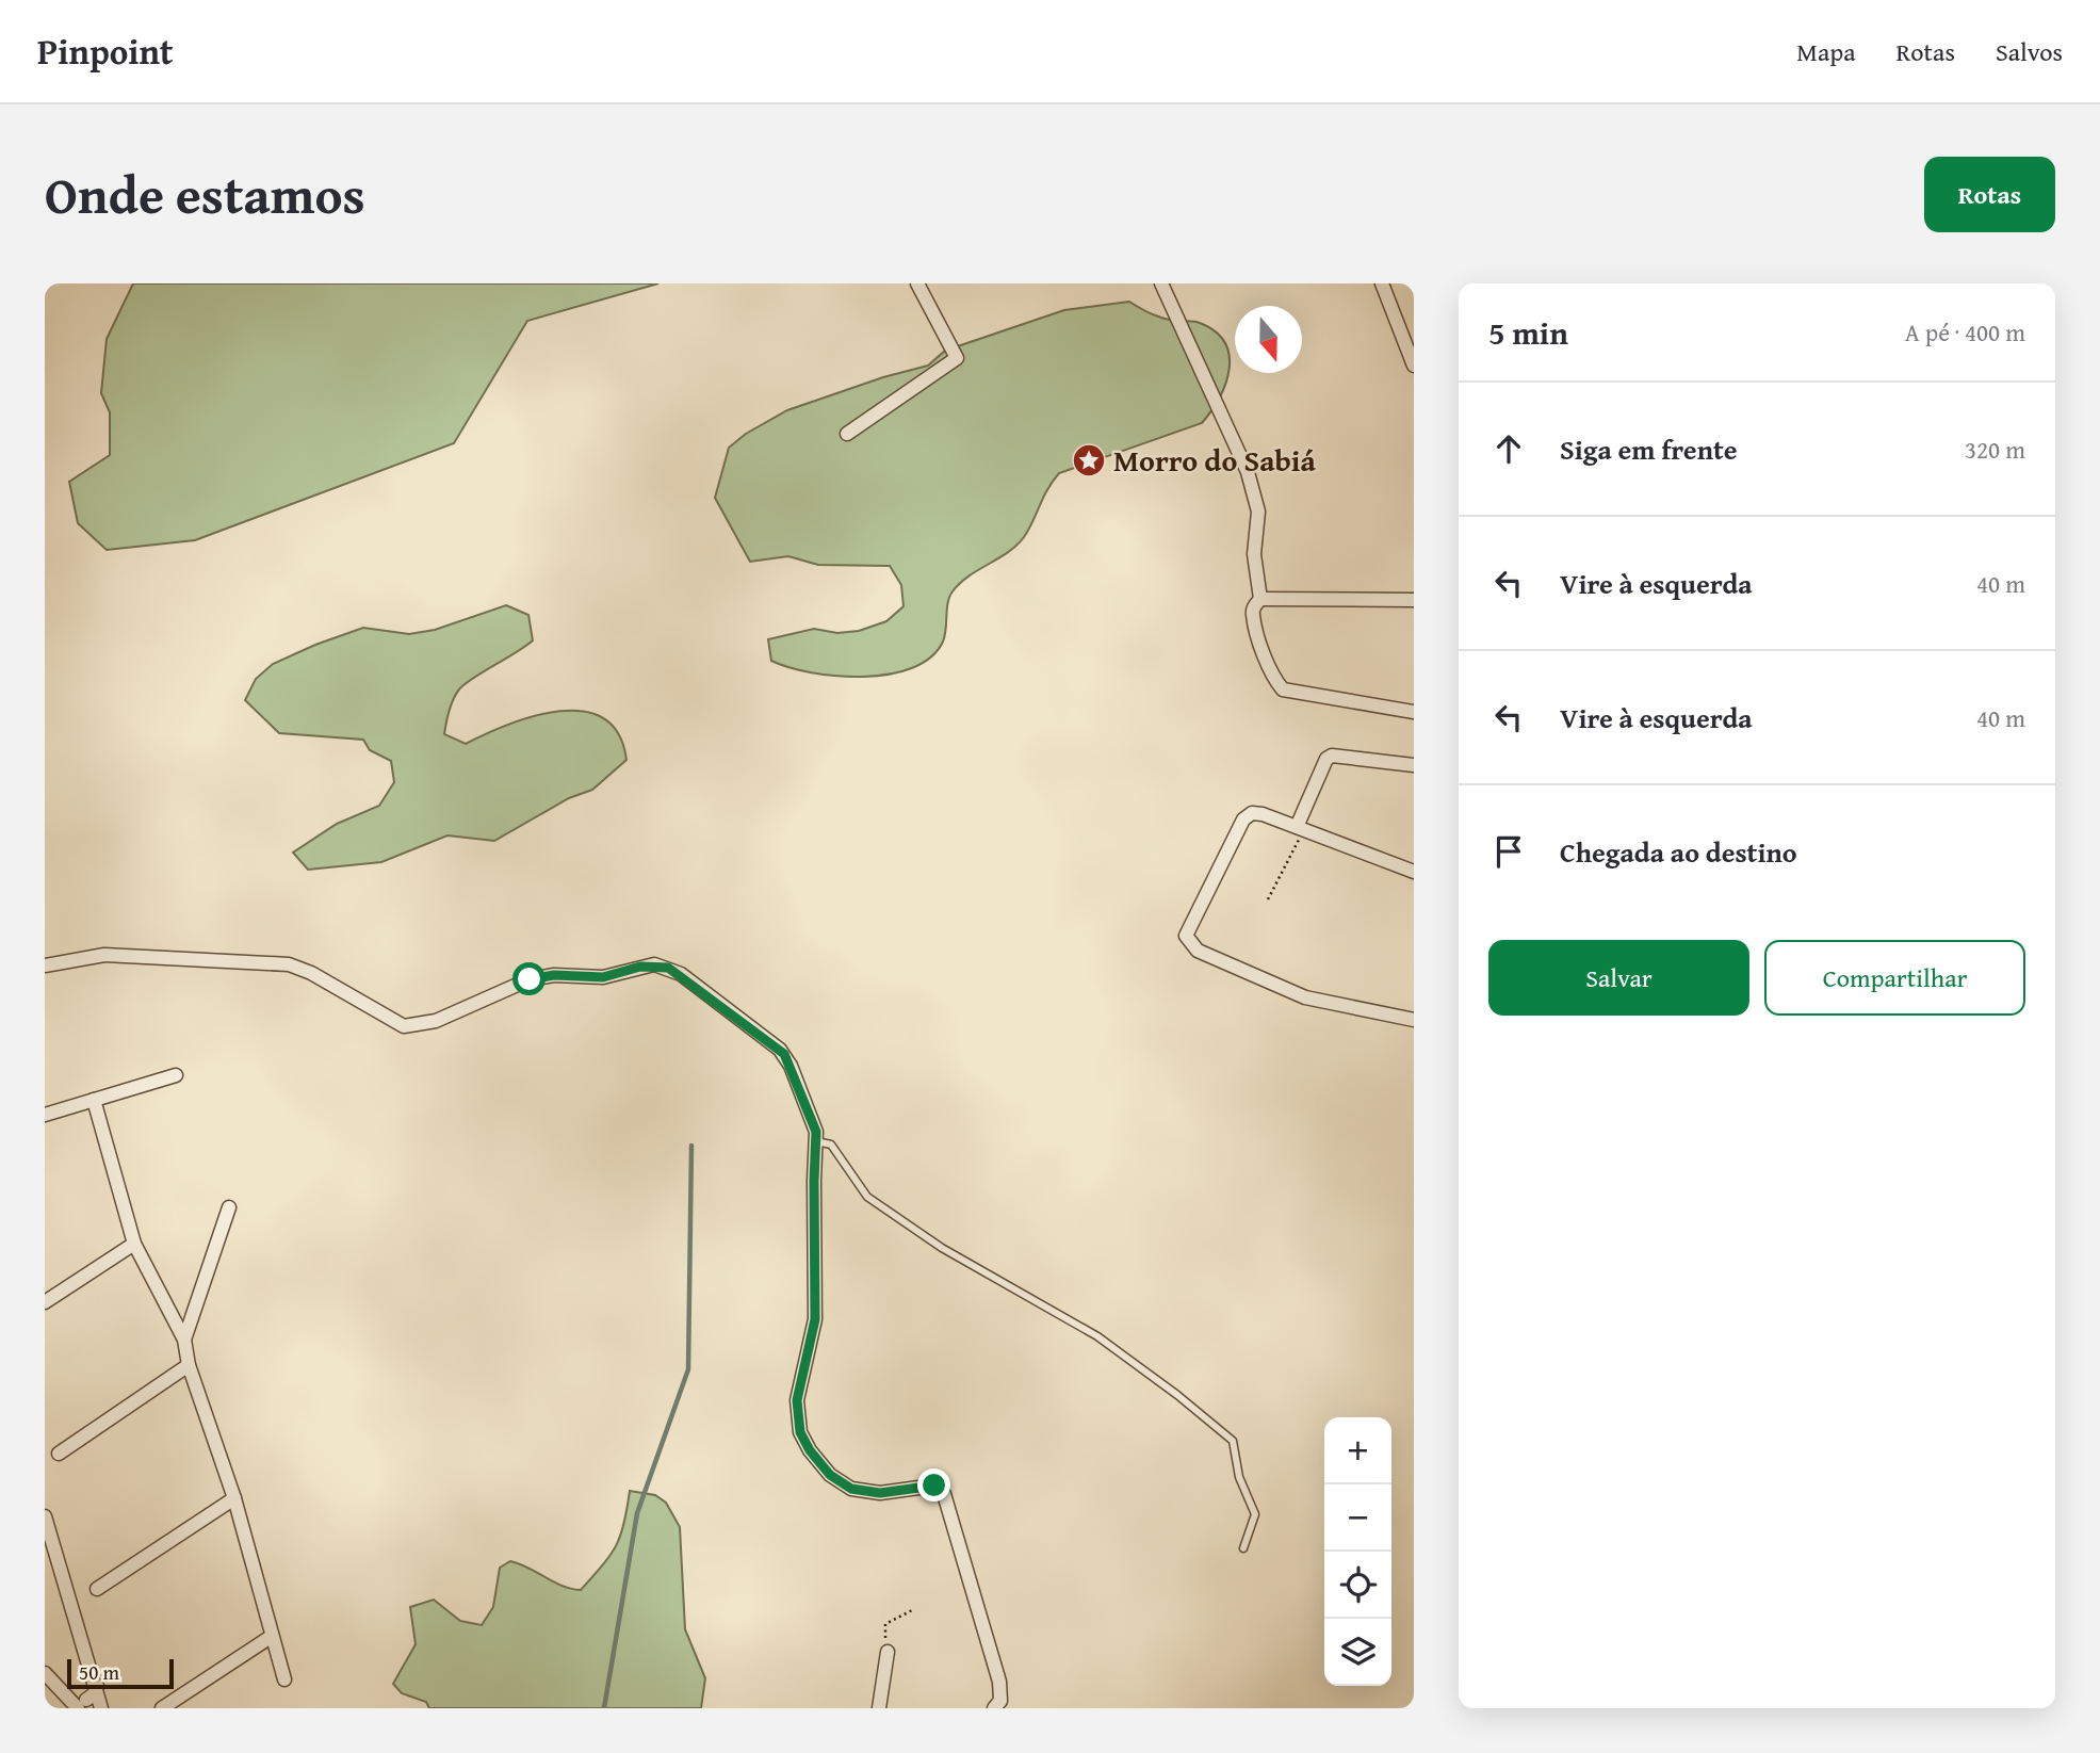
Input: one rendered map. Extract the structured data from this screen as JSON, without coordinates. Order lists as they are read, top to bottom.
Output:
{
  "places": {
    "place": ["Morro do Sabiá"]
  },
  "scale_bar": "50 m",
  "north": "bottom",
  "page": {
    "header": "Pinpoint",
    "nav": ["Mapa", "Rotas", "Salvos"],
    "title": "Onde estamos",
    "buttons": [
      "Rotas",
      ["Salvar", "Compartilhar"]
    ],
    "heading": ["5 min", "A pé · 400 m"],
    "list": [
      ["Siga em frente", "320 m"],
      ["Vire à esquerda", "40 m"],
      ["Vire à esquerda", "40 m"],
      "Chegada ao destino"
    ],
    "map_buttons": ["+", "−"],
    "scale": "50 m"
  }
}
